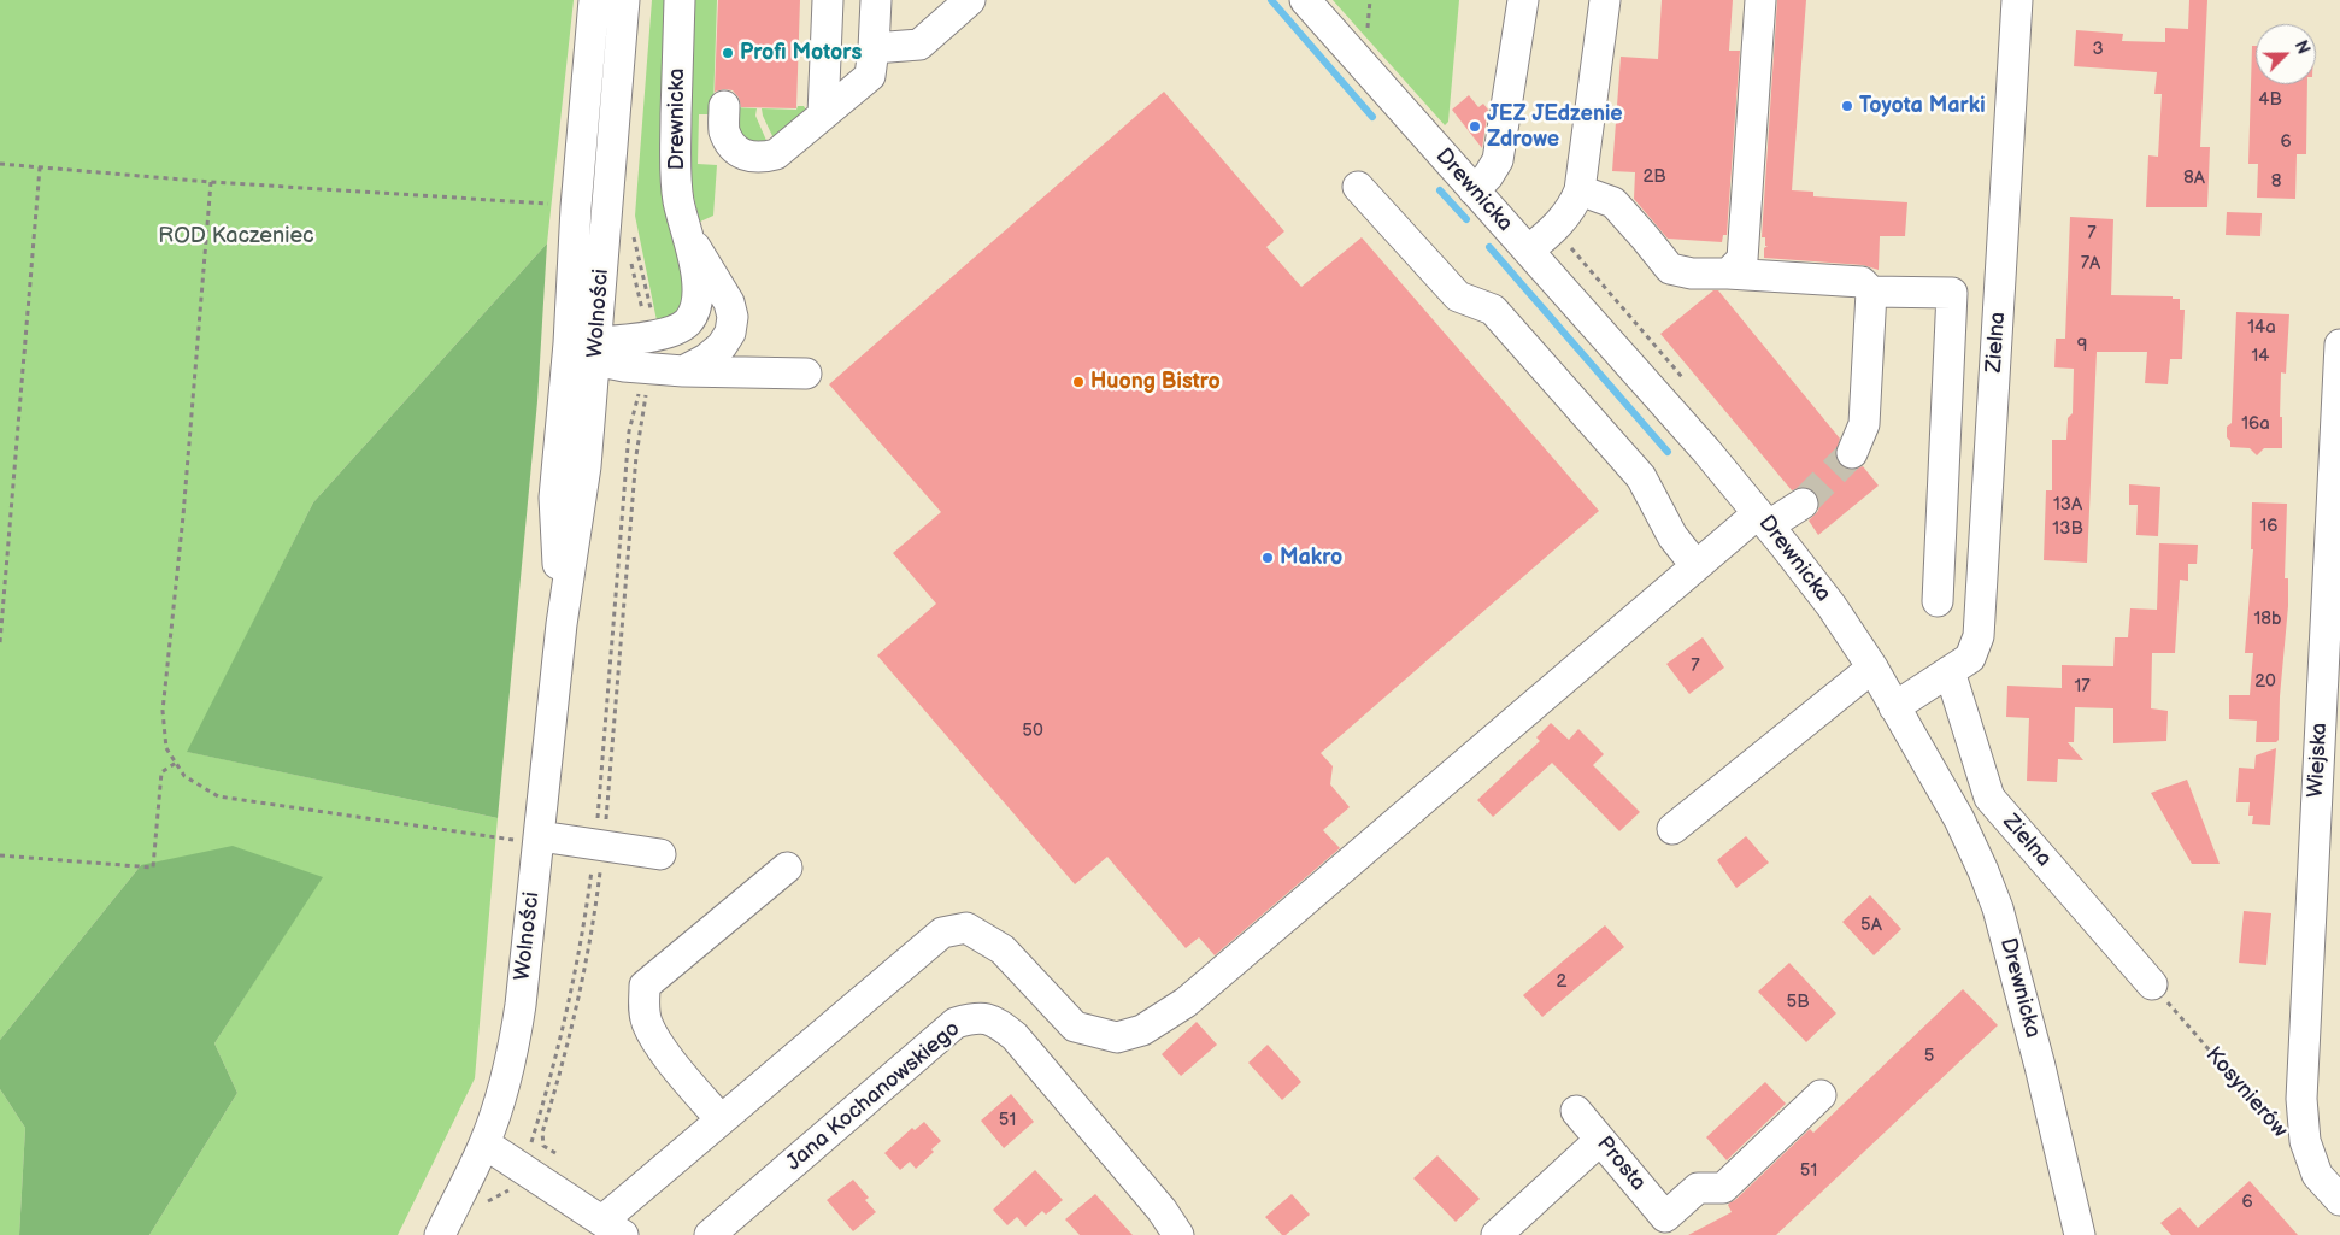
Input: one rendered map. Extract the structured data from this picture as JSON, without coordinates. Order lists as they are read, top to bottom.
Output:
{
  "streets": {
    "street": [
      "Drewnicka",
      "Wolności",
      "Zielna",
      "Wiejska",
      "Jana Kochanowskiego",
      "Prosta"
    ],
    "path": ["Kosynierów"]
  },
  "crossings": [
    ["Drewnicka", "Wolności"],
    ["Drewnicka", "Zielna"],
    ["Zielna", "Kosynierów"]
  ],
  "parks": ["ROD Kaczeniec"],
  "places": [
    "Profi Motors",
    "Toyota Marki",
    "JEZ JEdzenie Zdrowe",
    "Huong Bistro",
    "Makro"
  ],
  "house_numbers": [
    "3",
    "4B",
    "6",
    "2B",
    "8A",
    "8",
    "7",
    "7A",
    "14a",
    "9",
    "14",
    "16a",
    "13A",
    "16",
    "13B",
    "18b",
    "7",
    "20",
    "17",
    "50",
    "5A",
    "2",
    "5B",
    "5",
    "51",
    "51",
    "6"
  ],
  "north": "top right"
}
